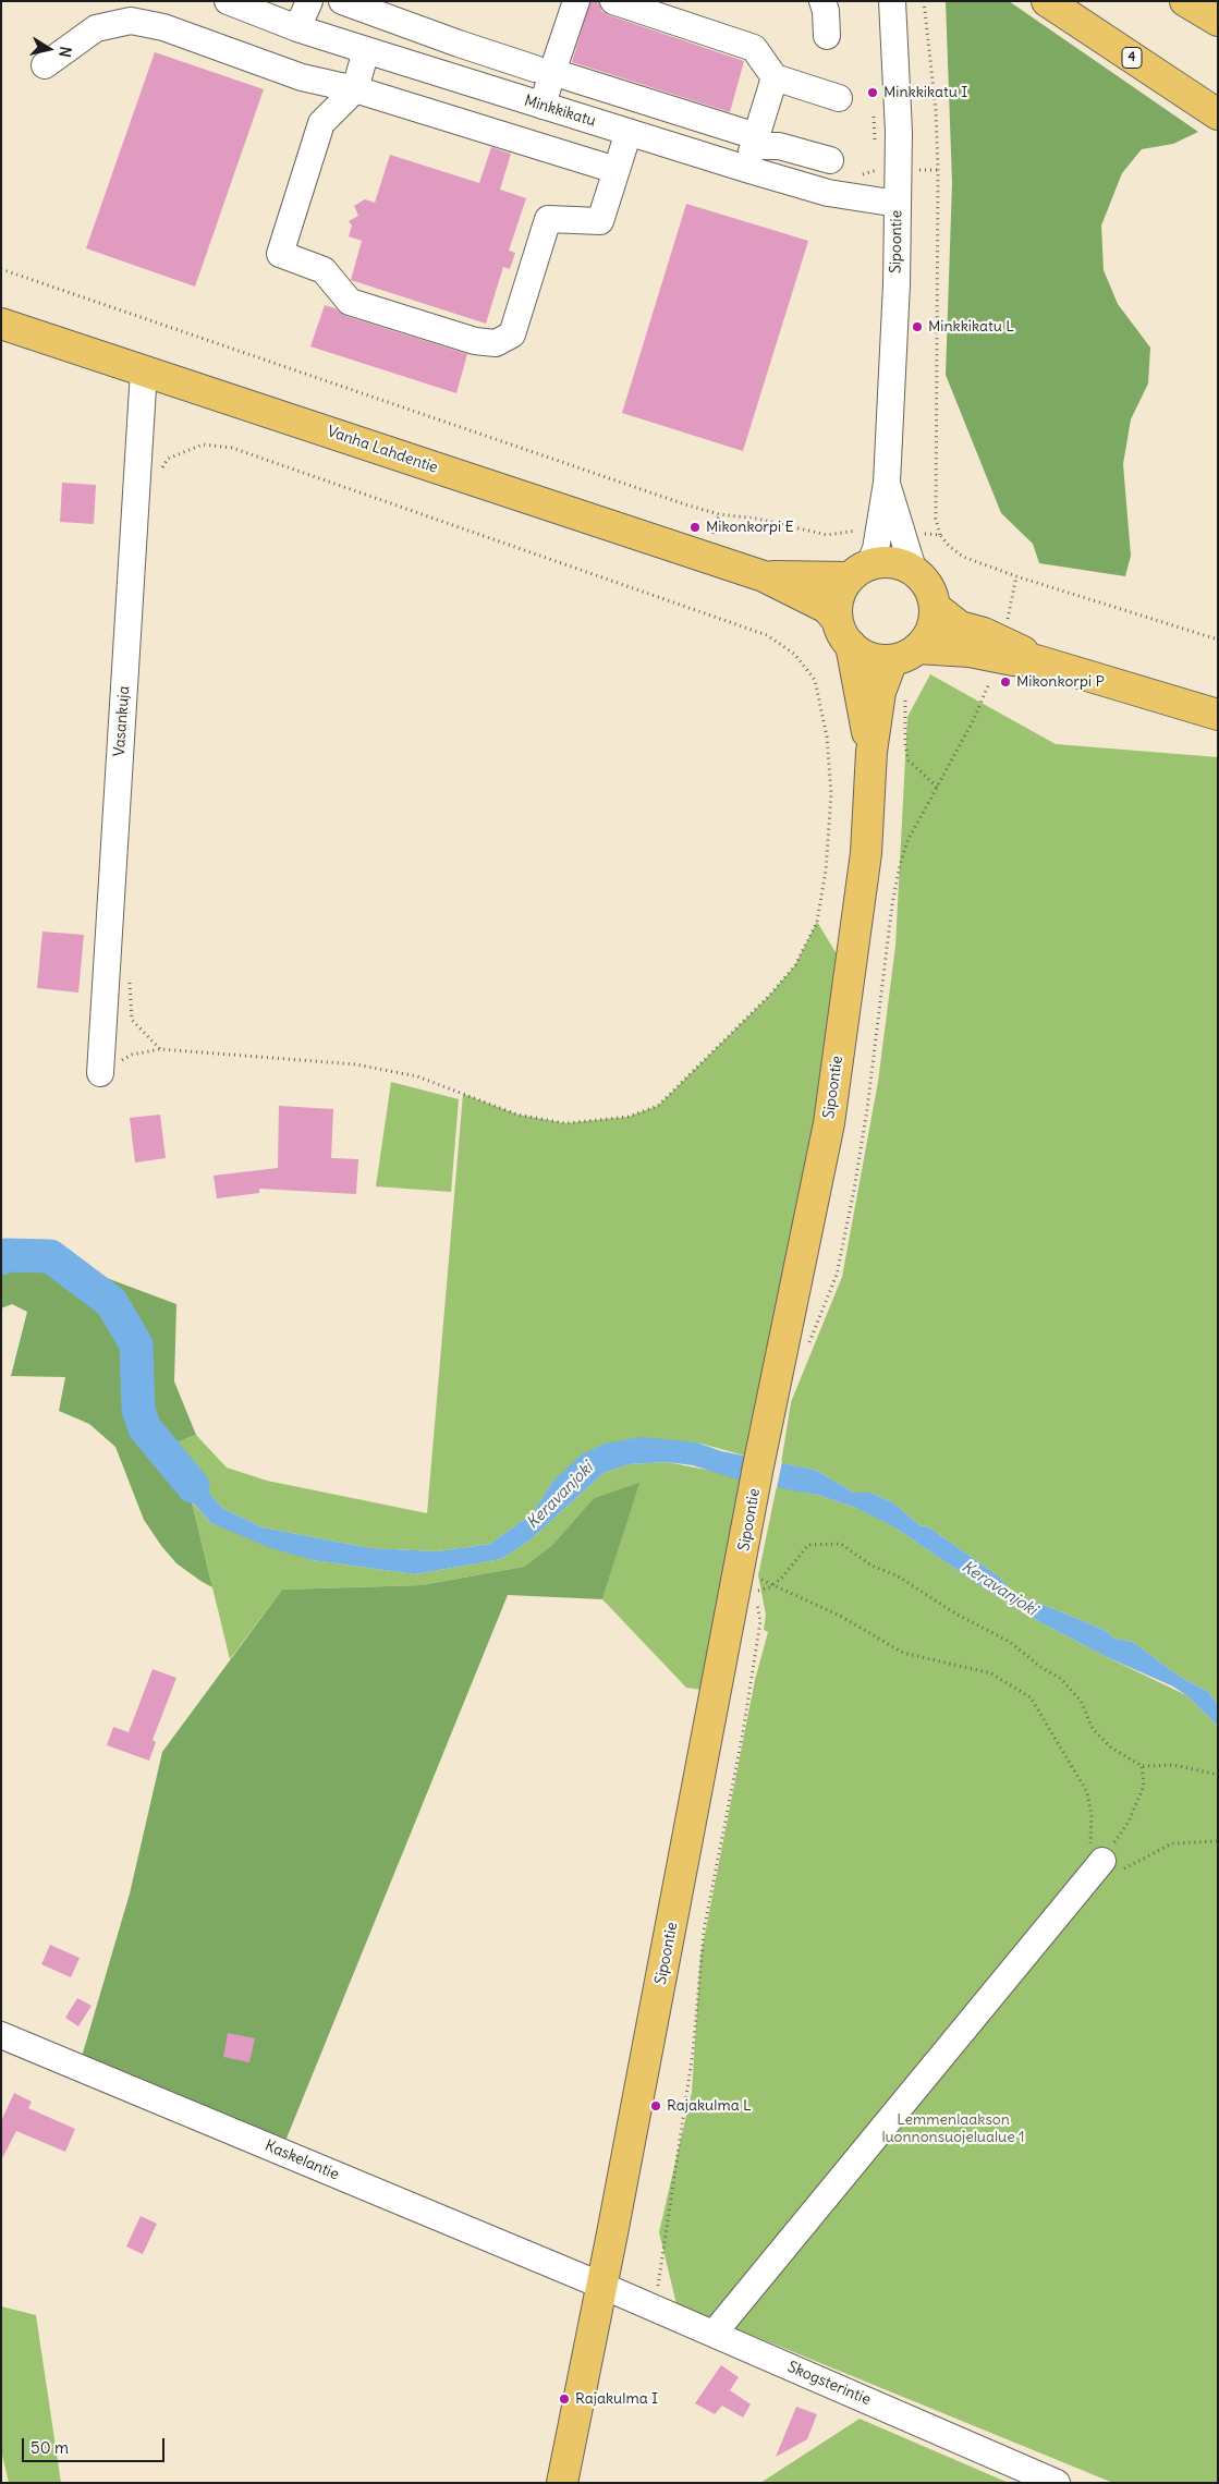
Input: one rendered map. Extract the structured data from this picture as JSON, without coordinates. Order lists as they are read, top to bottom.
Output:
{
  "streets": {
    "main road": ["4", "Sipoontie", "Vanha Lahdentie"],
    "street": [
      "Minkkikatu",
      "Vasankuja",
      "Kaskelantie",
      "Skogsterintie"
    ]
  },
  "crossings": [
    ["Minkkikatu", "Sipoontie"],
    ["Sipoontie", "Vanha Lahdentie"],
    ["Sipoontie", "Kaskelantie"],
    ["Sipoontie", "Skogsterintie"],
    ["Vanha Lahdentie", "Vasankuja"],
    ["Kaskelantie", "Skogsterintie"]
  ],
  "water": ["Keravanjoki"],
  "parks": ["Lemmenlaakson luonnonsuojelualue 1"],
  "places": [
    "Minkkikatu I",
    "Minkkikatu L",
    "Mikonkorpi E",
    "Mikonkorpi P",
    "Rajakulma L",
    "Rajakulma I"
  ],
  "scale_bar": "50 m",
  "north": "right"
}
